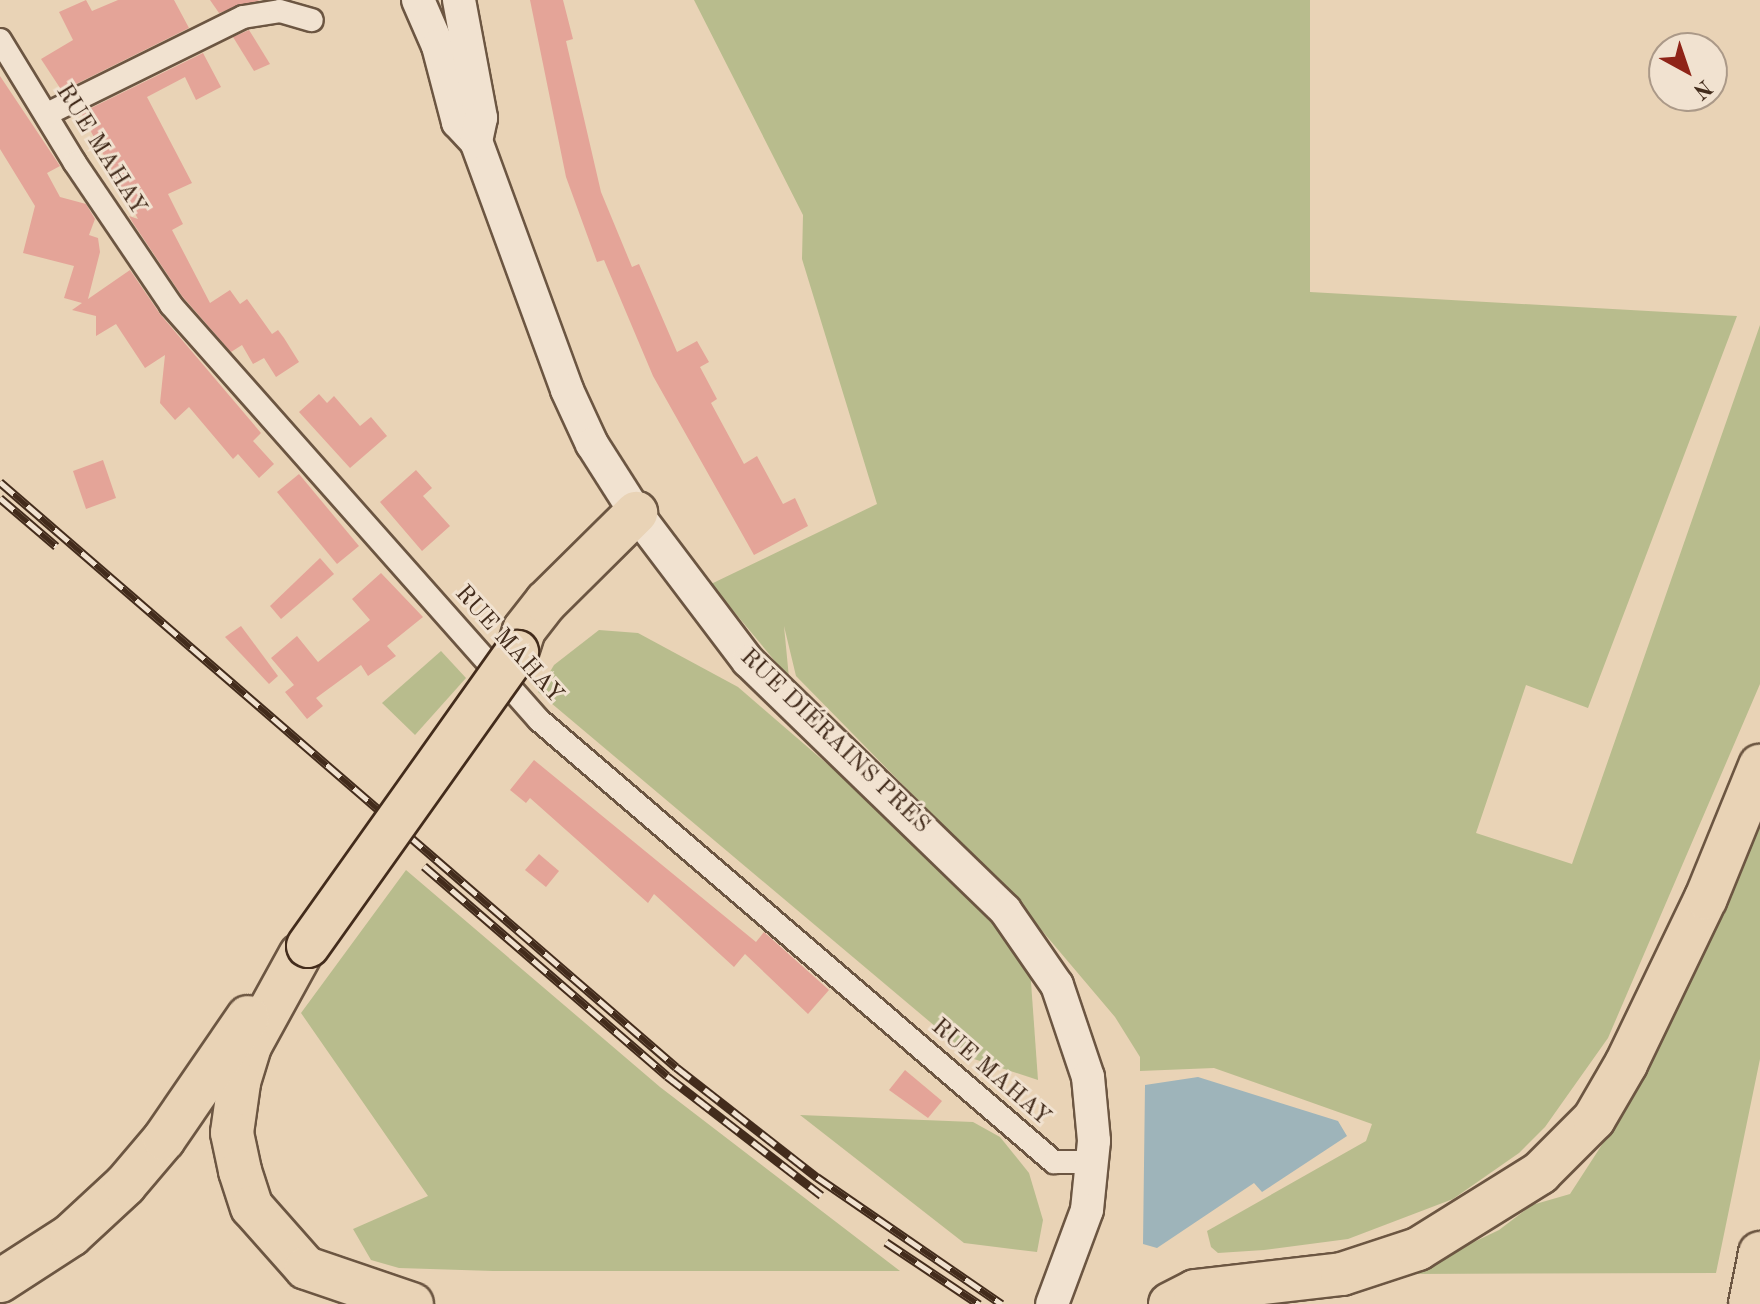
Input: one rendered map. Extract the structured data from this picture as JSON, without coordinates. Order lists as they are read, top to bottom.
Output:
{
  "streets": {
    "main road": ["RUE DIÉRAINS PRÉS"],
    "street": ["RUE MAHAY"]
  },
  "crossings": [
    ["RUE MAHAY", "RUE DIÉRAINS PRÉS"]
  ],
  "north": "bottom right"
}
